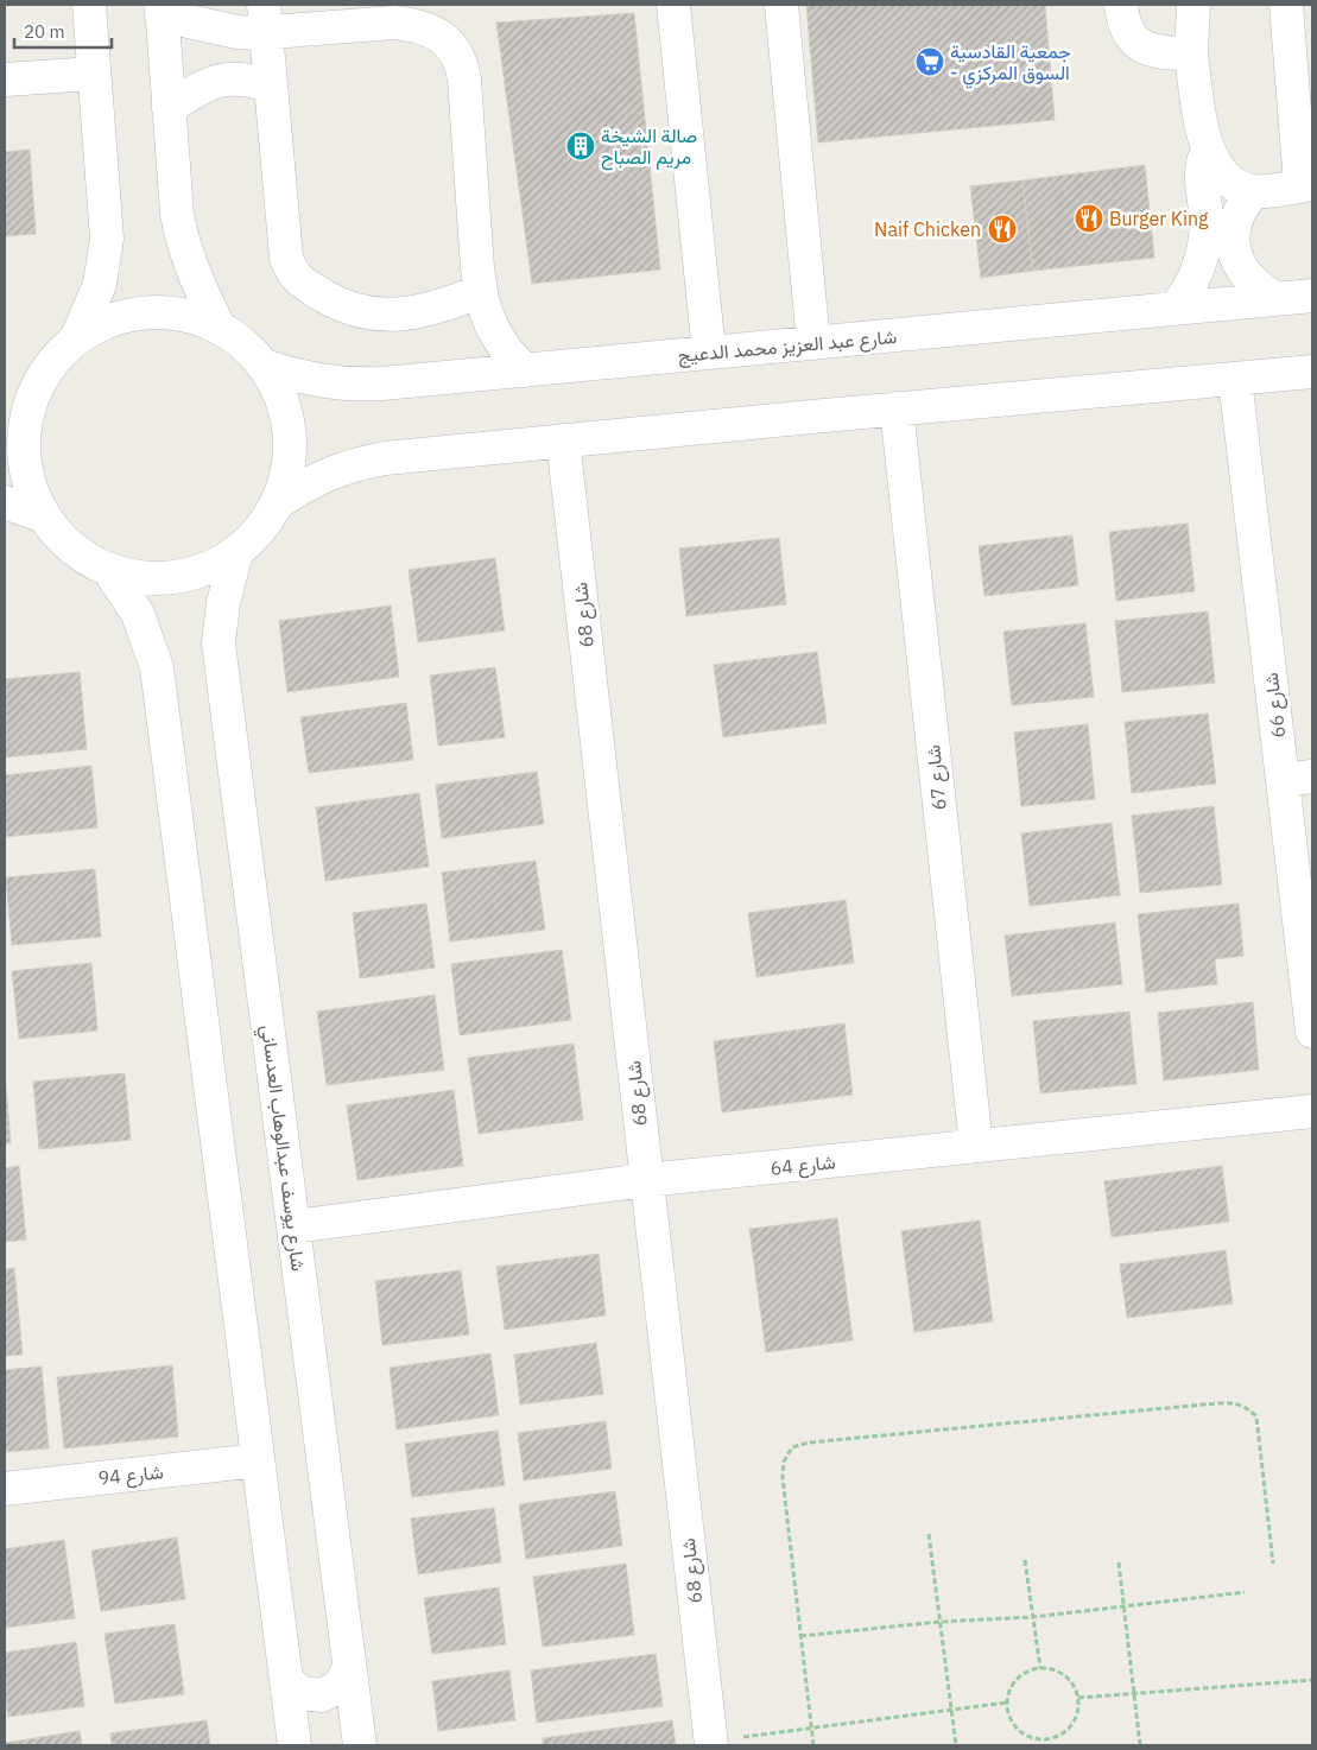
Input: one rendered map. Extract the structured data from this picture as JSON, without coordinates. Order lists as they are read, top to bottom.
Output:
{
  "streets": {
    "street": [
      "شارع عبد العزيز محمد الدعيج",
      "شارع 68",
      "شارع 66",
      "شارع 67",
      "شارع يوسف عبدالوهاب العدساني",
      "شارع 64",
      "شارع 94"
    ]
  },
  "crossings": [
    ["شارع 68", "شارع 64"],
    ["شارع 67", "شارع 64"],
    ["شارع يوسف عبدالوهاب العدساني", "شارع 64"]
  ],
  "places": {
    "supermarket": ["جمعية القادسية - السوق المركزي"],
    "building": ["صالة الشيخة مريم الصباح"],
    "restaurant": ["Burger King", "Naif Chicken"]
  },
  "scale_bar": "20 m"
}
